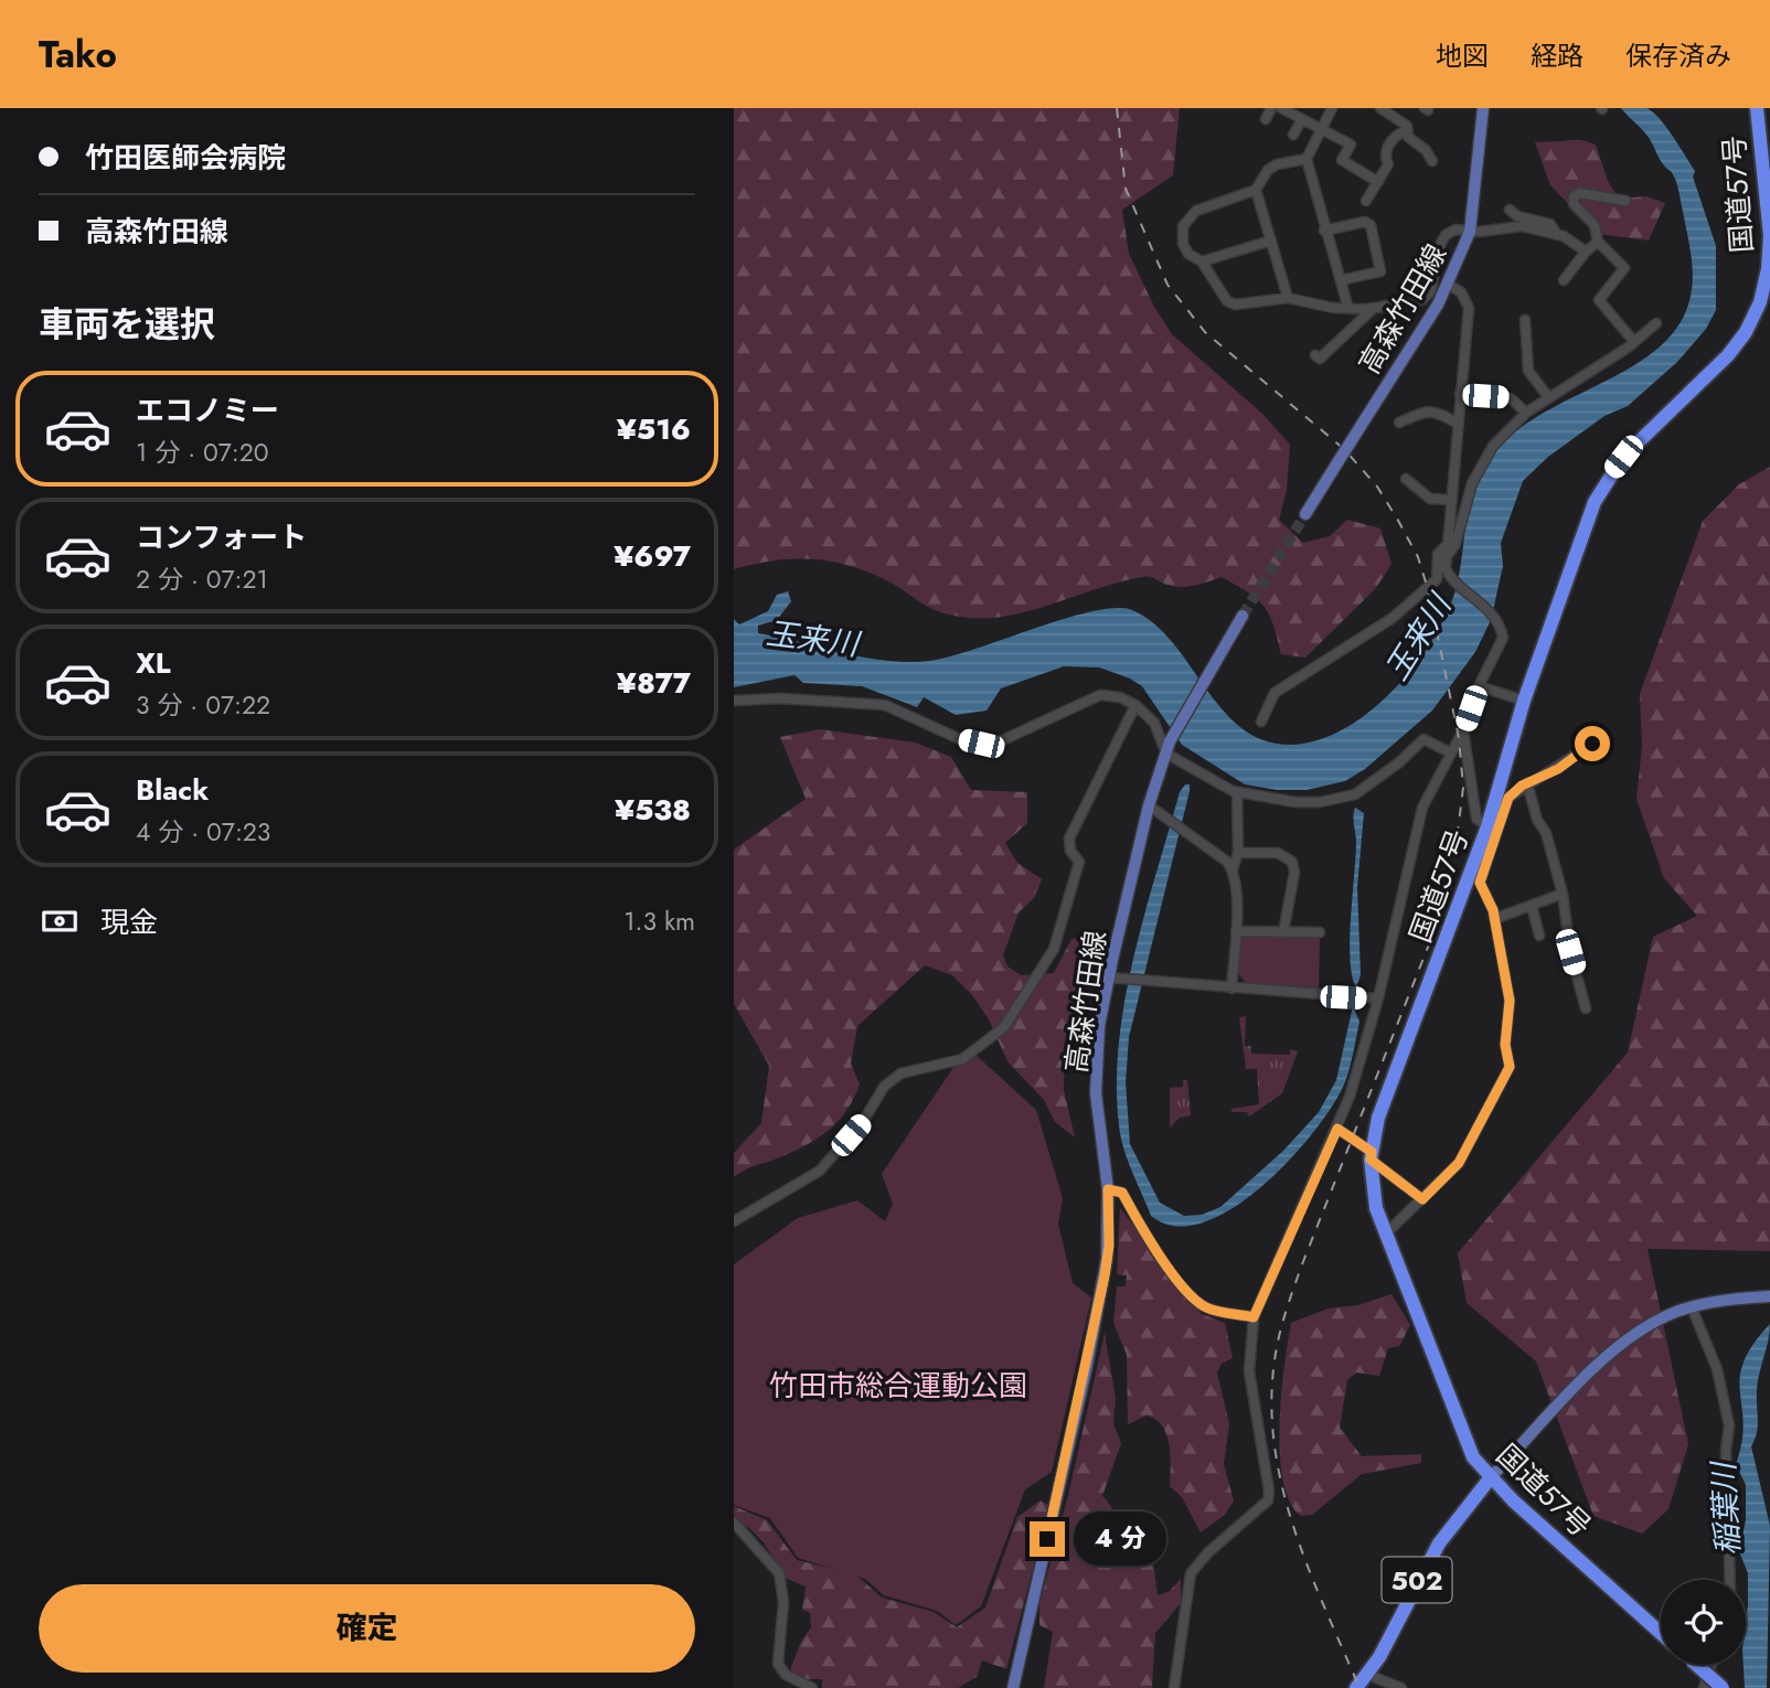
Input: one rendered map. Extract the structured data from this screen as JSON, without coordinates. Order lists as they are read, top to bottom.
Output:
{
  "streets": {
    "highway": ["国道57号", "502"],
    "main road": ["高森竹田線"]
  },
  "crossings": [
    ["国道57号", "502"]
  ],
  "water": ["玉来川", "稲葉川"],
  "parks": ["竹田市総合運動公園"],
  "page": {
    "header": "Tako",
    "nav": ["地図", "経路", "保存済み"],
    "banner": ["竹田医師会病院", "高森竹田線"],
    "heading": "車両を選択",
    "list": [
      {
        "name": "エコノミー",
        "note": "1 分 · 07:20",
        "value": "¥516"
      },
      {
        "name": "コンフォート",
        "note": "2 分 · 07:21",
        "value": "¥697"
      },
      {
        "name": "XL",
        "note": "3 分 · 07:22",
        "value": "¥877"
      },
      {
        "name": "Black",
        "note": "4 分 · 07:23",
        "value": "¥538"
      }
    ],
    "pay": ["現金", "1.3 km"],
    "bubble": "4 分",
    "buttons": "確定"
  }
}
